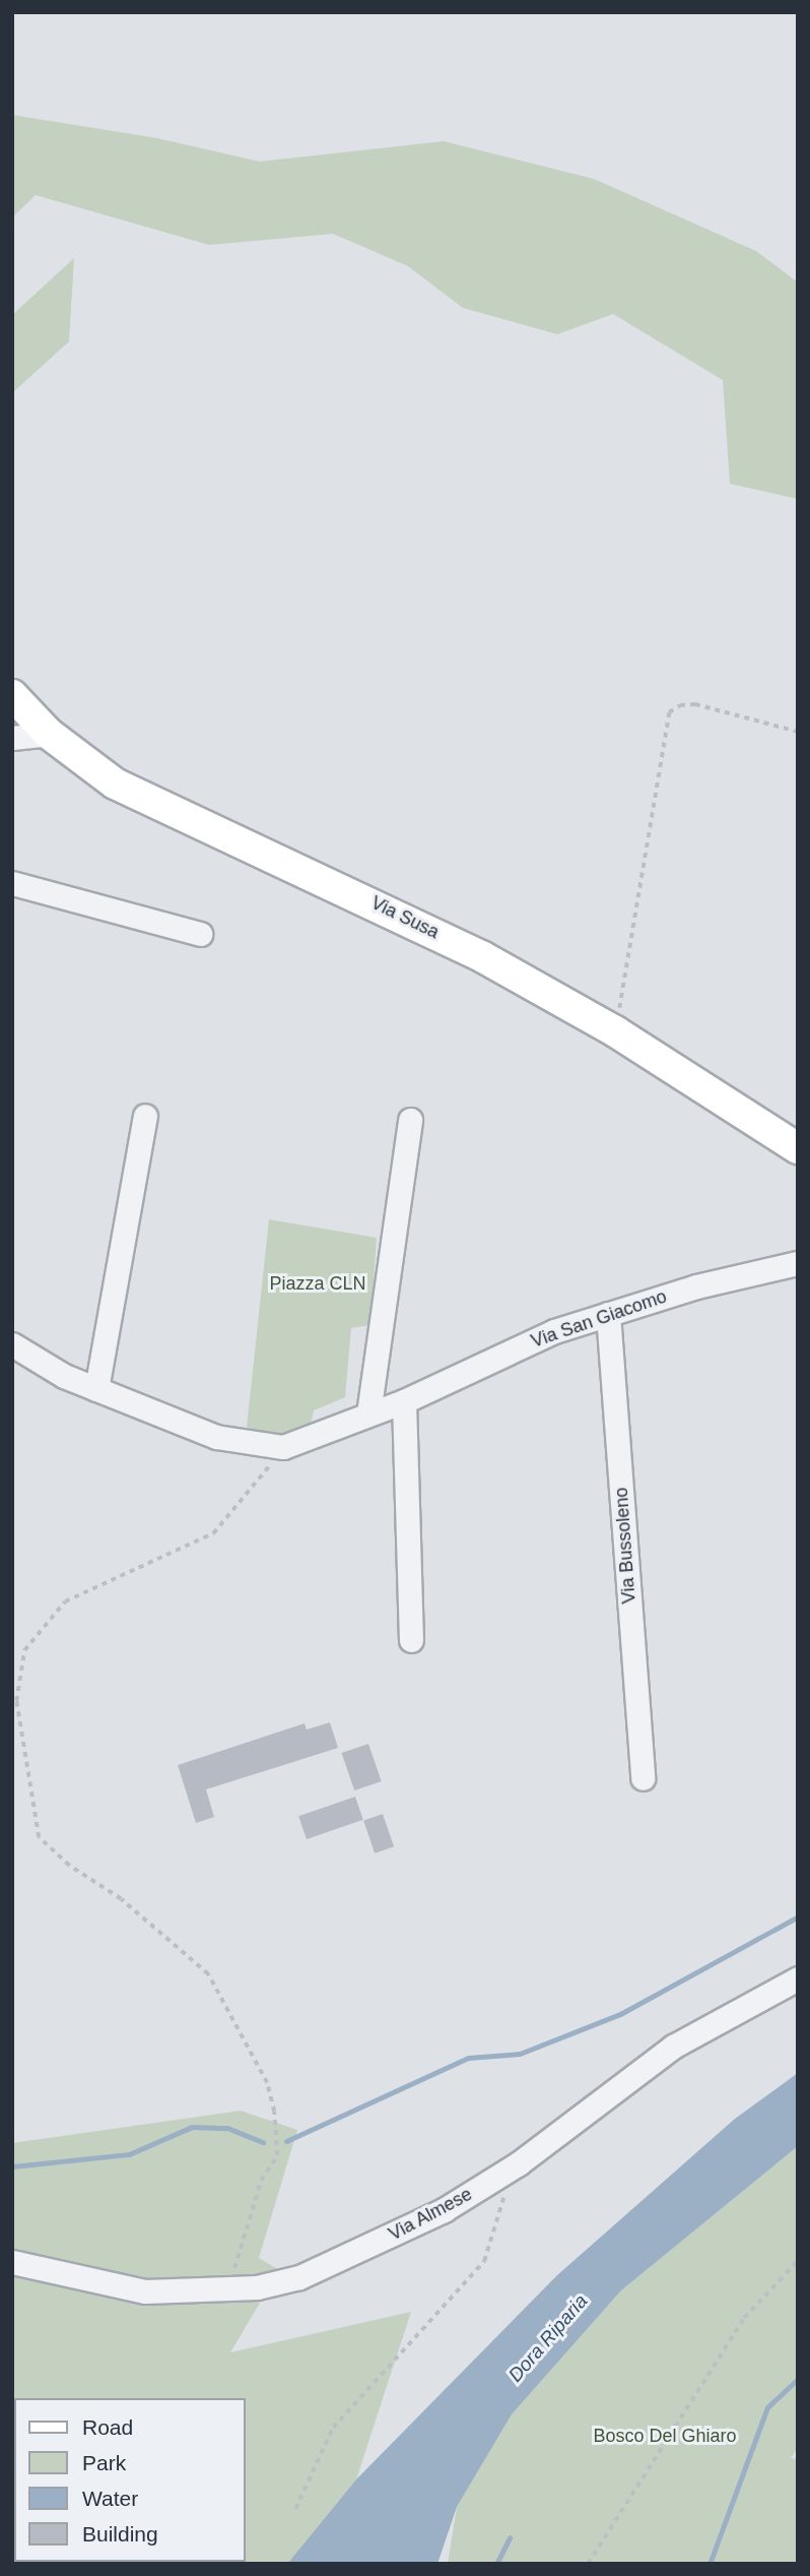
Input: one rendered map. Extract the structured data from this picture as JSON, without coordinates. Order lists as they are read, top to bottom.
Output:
{
  "streets": {
    "main road": ["Via Susa"],
    "street": ["Via San Giacomo", "Via Bussoleno", "Via Almese"]
  },
  "crossings": [
    ["Via San Giacomo", "Via Bussoleno"]
  ],
  "water": ["Dora Riparia"],
  "parks": ["Piazza CLN", "Bosco Del Ghiaro"],
  "legend": [
    "Road",
    "Park",
    "Water",
    "Building"
  ]
}
